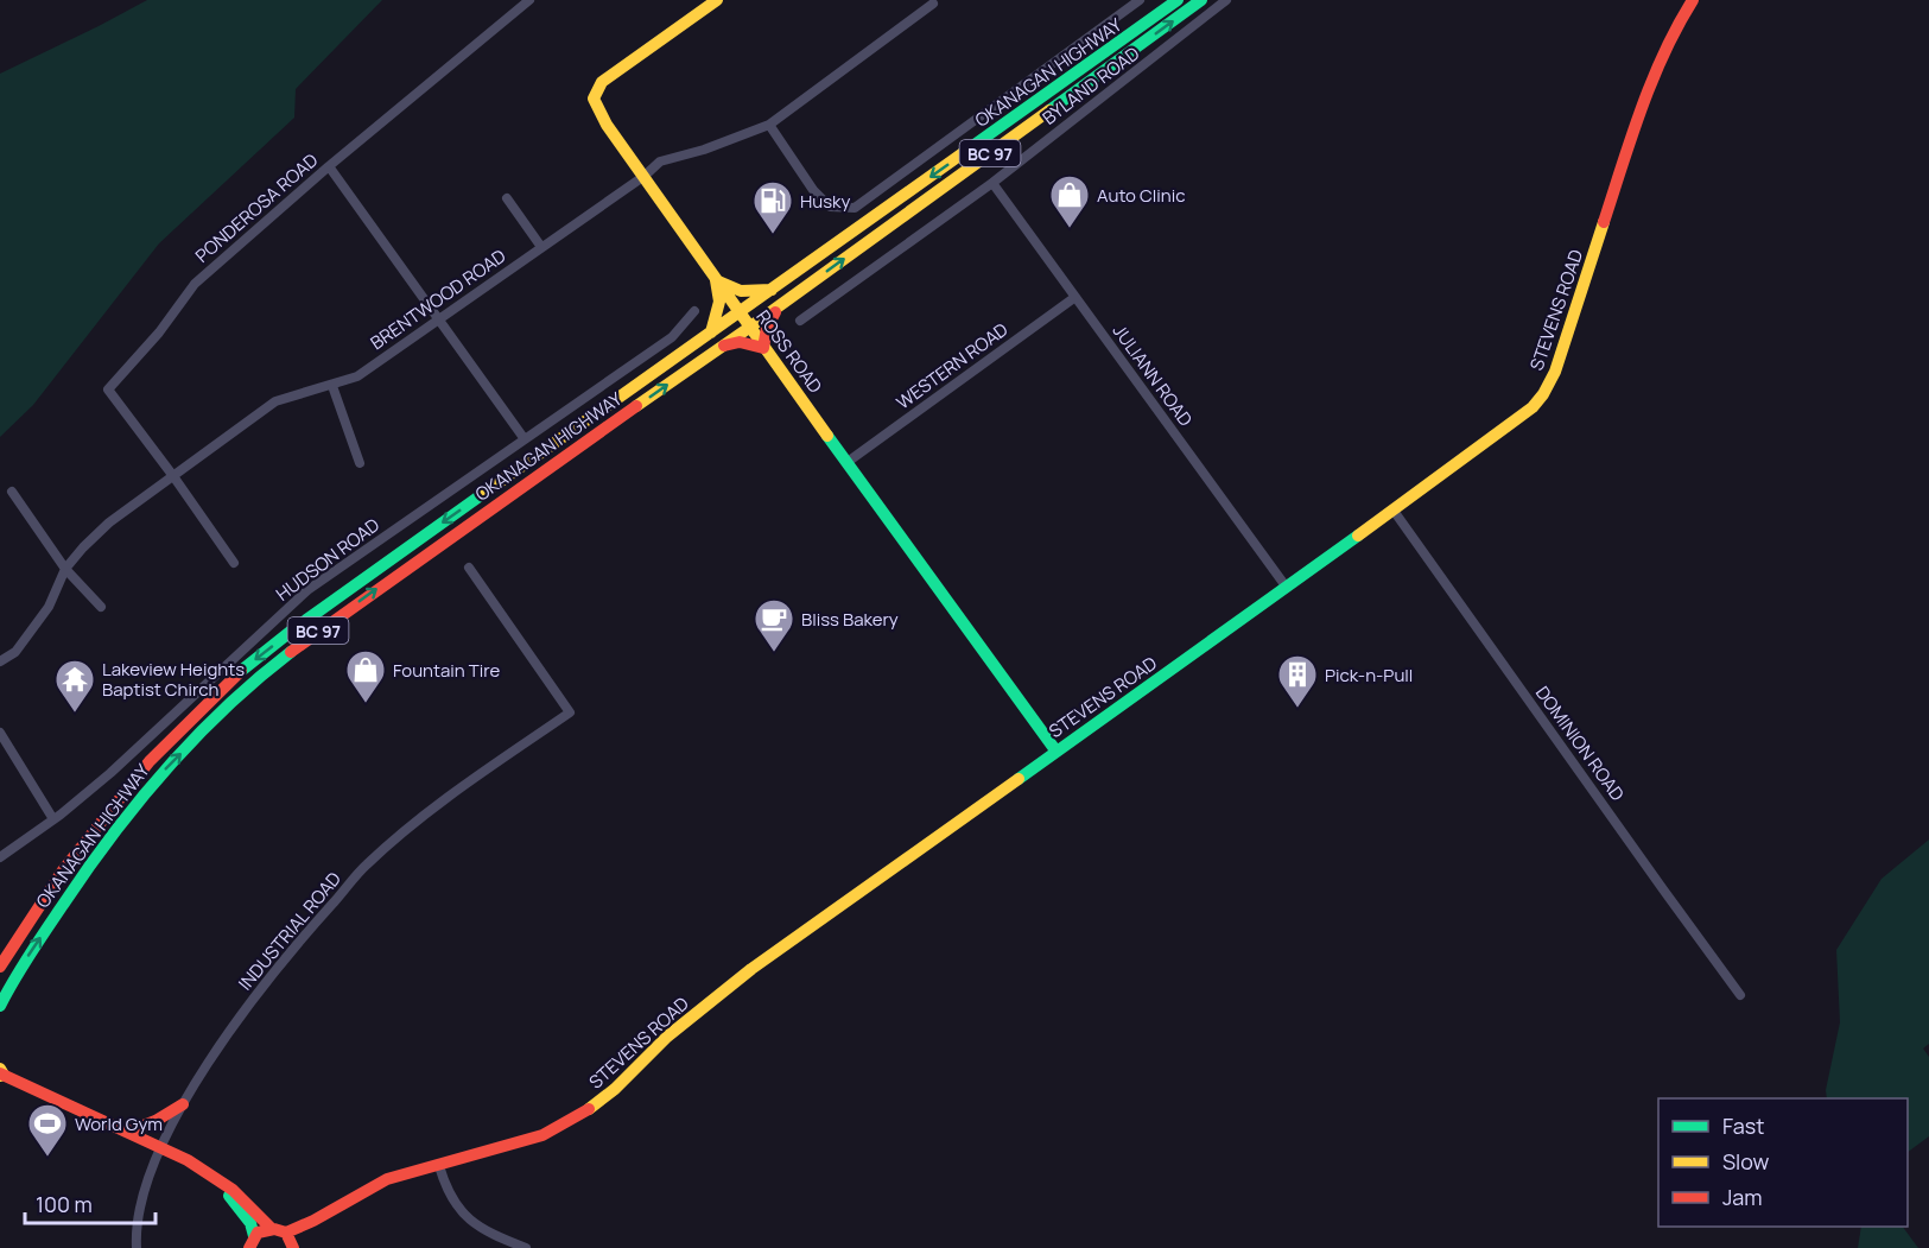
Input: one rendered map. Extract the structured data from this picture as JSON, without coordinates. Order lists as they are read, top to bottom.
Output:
{
  "streets": {
    "main road": [
      "OKANAGAN HIGHWAY",
      "BC 97",
      "STEVENS ROAD",
      "ROSS ROAD"
    ],
    "street": [
      "BYLAND ROAD",
      "PONDEROSA ROAD",
      "BRENTWOOD ROAD",
      "WESTERN ROAD",
      "JULIANN ROAD",
      "HUDSON ROAD",
      "DOMINION ROAD",
      "INDUSTRIAL ROAD"
    ]
  },
  "crossings": [
    ["OKANAGAN HIGHWAY", "ROSS ROAD"],
    ["BYLAND ROAD", "JULIANN ROAD"],
    ["PONDEROSA ROAD", "BRENTWOOD ROAD"],
    ["BRENTWOOD ROAD", "ROSS ROAD"],
    ["STEVENS ROAD", "ROSS ROAD"],
    ["STEVENS ROAD", "JULIANN ROAD"],
    ["STEVENS ROAD", "DOMINION ROAD"],
    ["ROSS ROAD", "WESTERN ROAD"],
    ["WESTERN ROAD", "JULIANN ROAD"]
  ],
  "places": {
    "shop": ["Auto Clinic", "Fountain Tire"],
    "fuel station": ["Husky"],
    "cafe": ["Bliss Bakery"],
    "building": ["Pick-n-Pull"],
    "temple": ["Lakeview Heights Baptist Chirch"],
    "sports": ["World Gym"]
  },
  "legend": ["Fast", "Slow", "Jam"],
  "scale_bar": "100 m"
}
